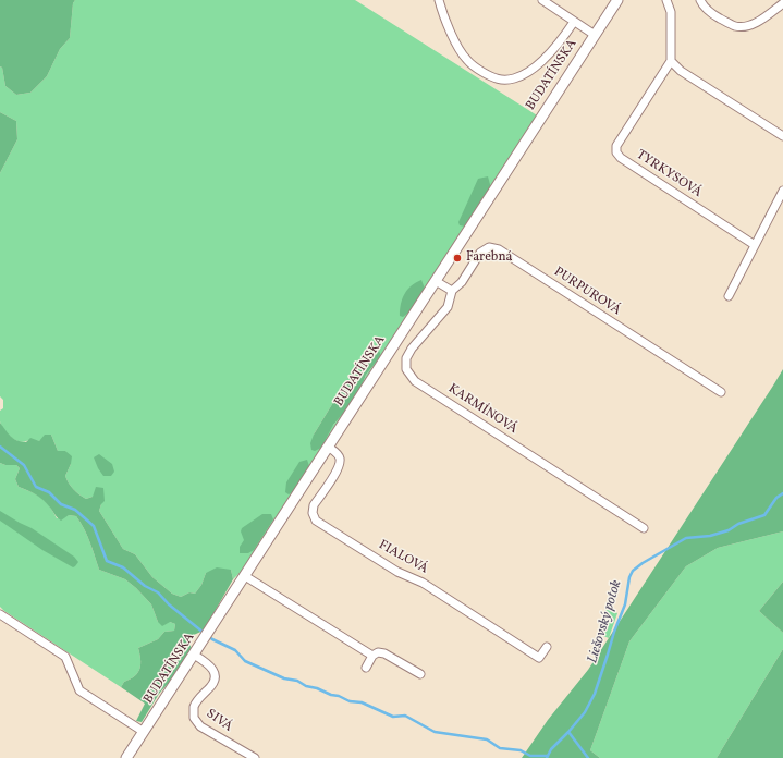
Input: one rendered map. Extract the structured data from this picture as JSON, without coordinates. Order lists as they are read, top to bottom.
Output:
{
  "streets": {
    "street": [
      "BUDATÍNSKA",
      "TYRKYSOVÁ",
      "PURPUROVÁ",
      "KARMÍNOVÁ",
      "FIALOVÁ",
      "SIVÁ"
    ]
  },
  "crossings": [
    ["BUDATÍNSKA", "FIALOVÁ"],
    ["BUDATÍNSKA", "SIVÁ"],
    ["PURPUROVÁ", "KARMÍNOVÁ"]
  ],
  "water": ["Liešovský potok"],
  "places": ["Farebná"]
}
